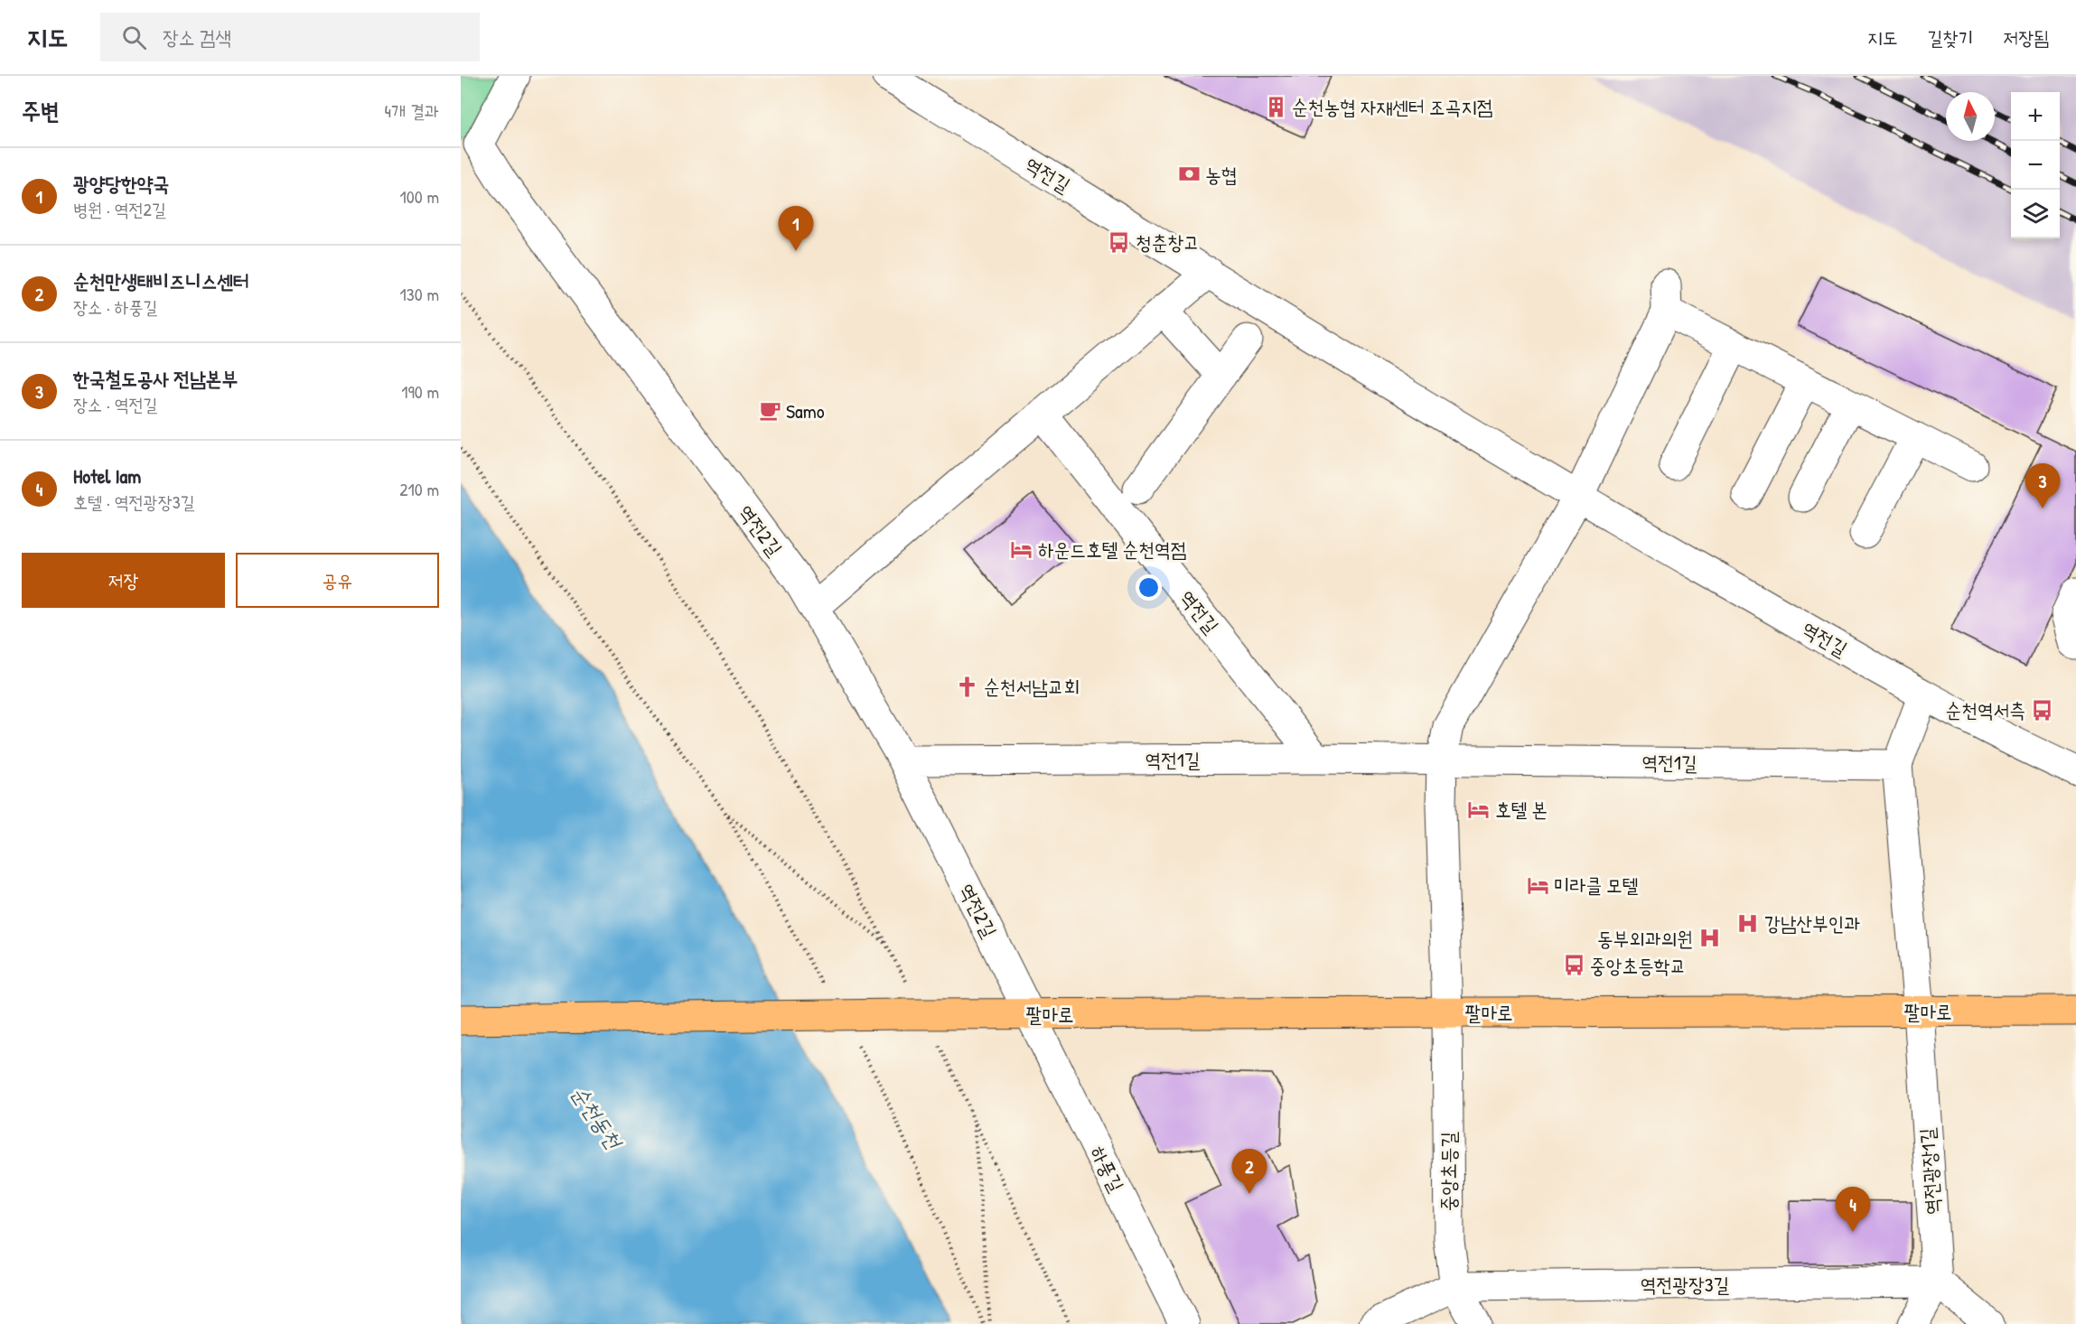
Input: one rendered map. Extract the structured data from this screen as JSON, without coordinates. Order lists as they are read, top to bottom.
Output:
{
  "streets": {
    "main road": ["팔마로"],
    "street": [
      "역전길",
      "역전2길",
      "역전1길",
      "하풍길",
      "중앙초등길",
      "역전광장1길",
      "역전광장3길"
    ]
  },
  "crossings": [
    ["역전길", "역전1길"],
    ["역전2길", "역전1길"],
    ["역전2길", "팔마로"],
    ["역전2길", "하풍길"],
    ["팔마로", "하풍길"],
    ["팔마로", "중앙초등길"],
    ["팔마로", "역전광장1길"],
    ["중앙초등길", "역전광장3길"],
    ["역전광장1길", "역전광장3길"]
  ],
  "water": ["순천동천"],
  "places": {
    "building": ["순천농협 자재센터 조곡지점"],
    "bank": ["농협"],
    "bus stop": ["청춘창고", "순천역서측", "중앙초등학교"],
    "cafe": ["Samo"],
    "hotel": ["하운드호텔 순천역점", "호텔 본", "미라클 모텔"],
    "church": ["순천서남교회"],
    "hospital": ["강남산부인과", "동부외과의원"]
  },
  "north": "top",
  "page": {
    "header": "지도",
    "search": "장소 검색",
    "nav": ["지도", "길찾기", "저장됨"],
    "heading": ["주변", "4개 결과"],
    "map_buttons": ["+", "−"],
    "list": [
      {
        "mark": "1",
        "name": "광양당한약국",
        "note": "병원 · 역전2길",
        "value": "100 m"
      },
      {
        "mark": "2",
        "name": "순천만생태비즈니스센터",
        "note": "장소 · 하풍길",
        "value": "130 m"
      },
      {
        "mark": "3",
        "name": "한국철도공사 전남본부",
        "note": "장소 · 역전길",
        "value": "190 m"
      },
      {
        "mark": "4",
        "name": "Hotel Iam",
        "note": "호텔 · 역전광장3길",
        "value": "210 m"
      }
    ],
    "pins": [
      "1",
      "3",
      "2",
      "4"
    ],
    "buttons": ["저장", "공유"]
  }
}
